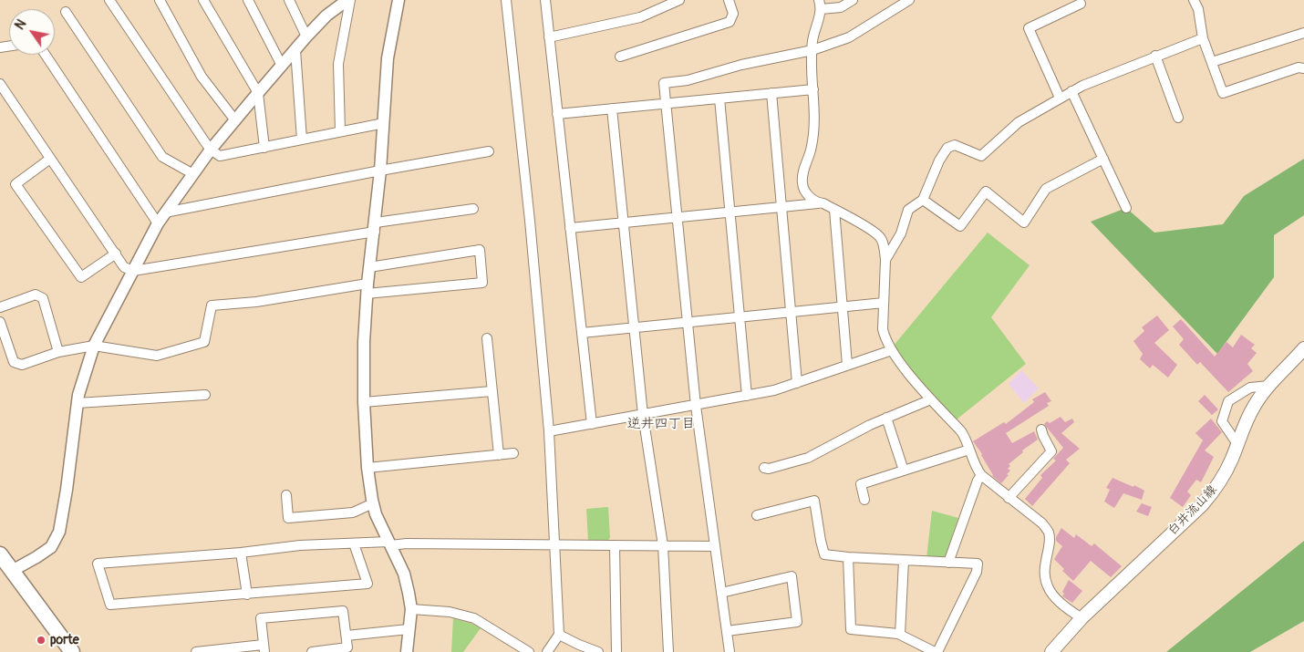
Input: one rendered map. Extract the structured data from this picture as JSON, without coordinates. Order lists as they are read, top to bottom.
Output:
{
  "streets": {
    "main road": ["白井流山線"]
  },
  "districts": ["逆井四丁目"],
  "places": ["porte"],
  "north": "top left"
}
